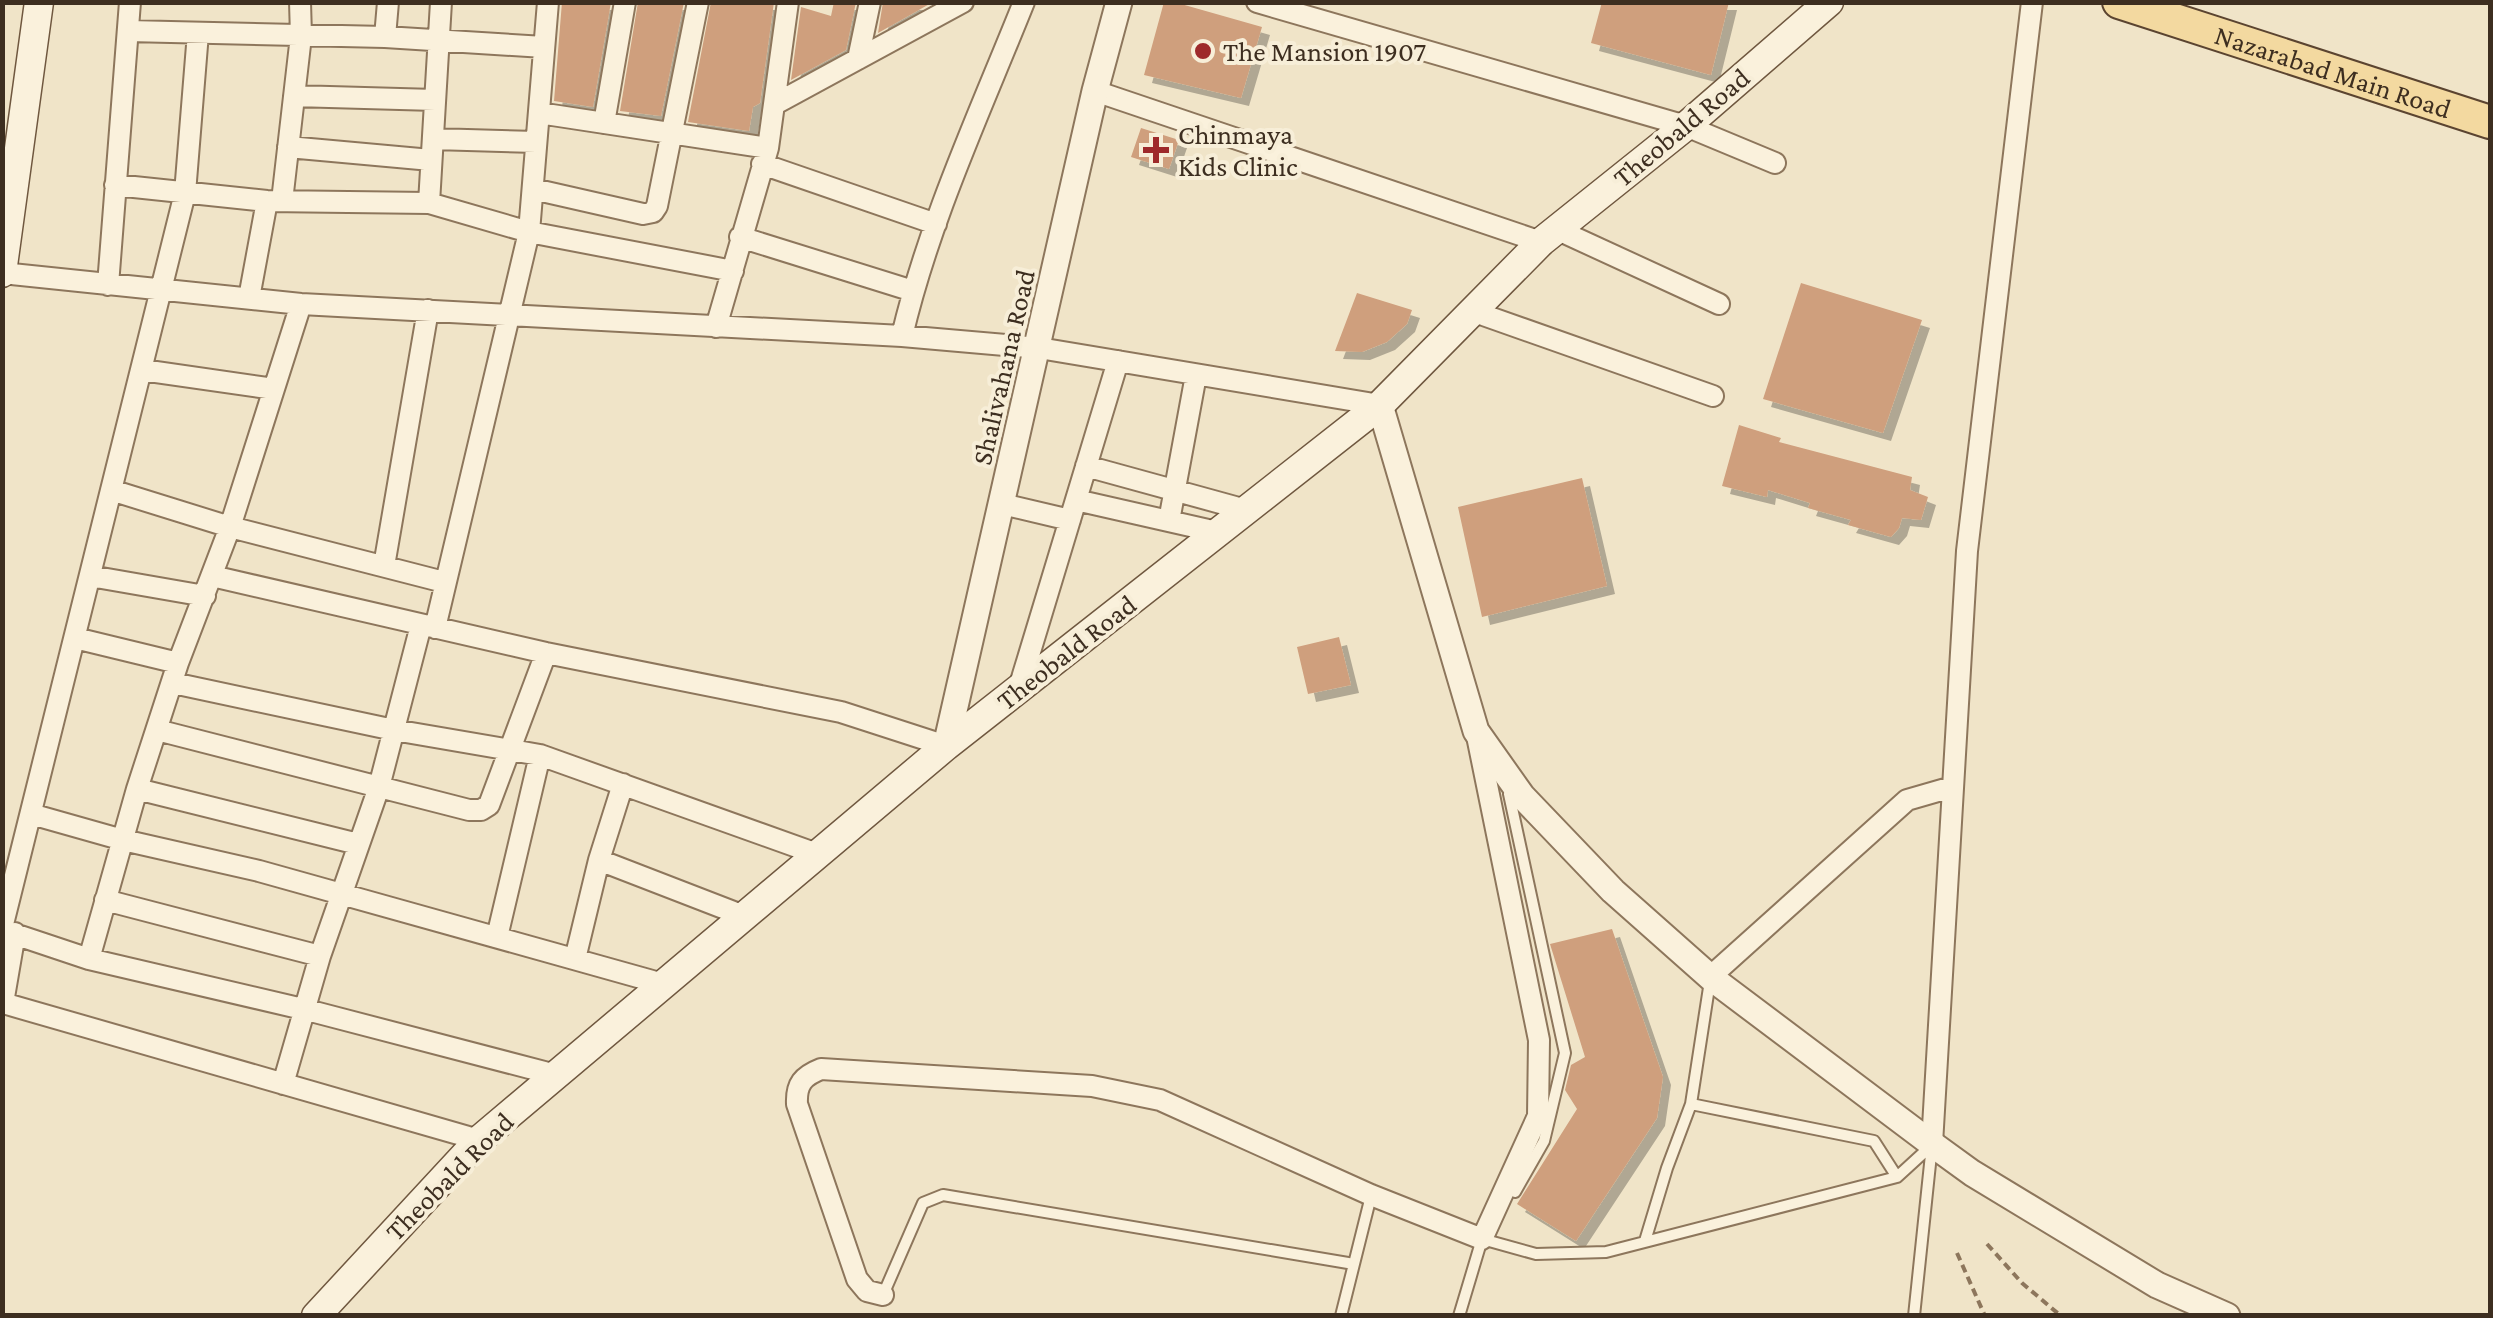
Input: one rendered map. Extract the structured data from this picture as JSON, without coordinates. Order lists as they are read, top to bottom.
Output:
{
  "streets": {
    "main road": ["Nazarabad Main Road", "Theobald Road"],
    "street": ["Shalivahana Road"]
  },
  "crossings": [
    ["Theobald Road", "Shalivahana Road"]
  ],
  "places": {
    "other": ["The Mansion 1907"],
    "health": ["Chinmaya Kids Clinic"]
  }
}
